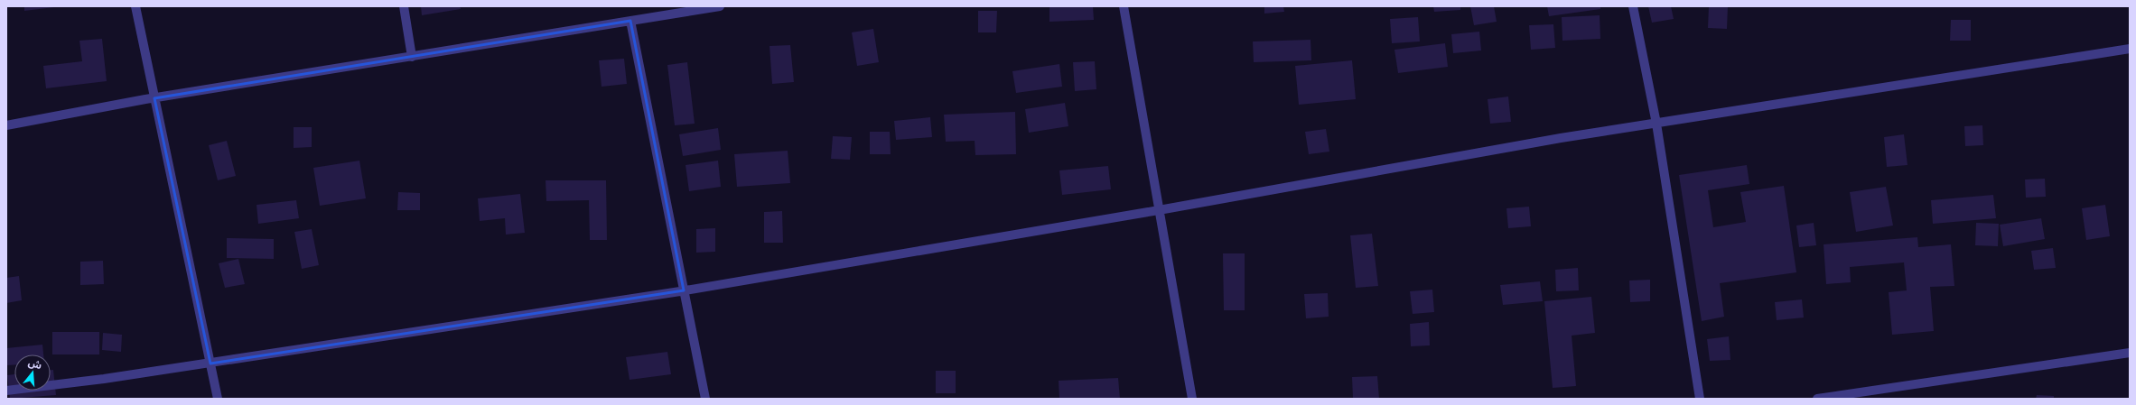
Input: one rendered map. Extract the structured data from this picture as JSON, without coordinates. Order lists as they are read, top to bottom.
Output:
{
  "north": "top"
}
